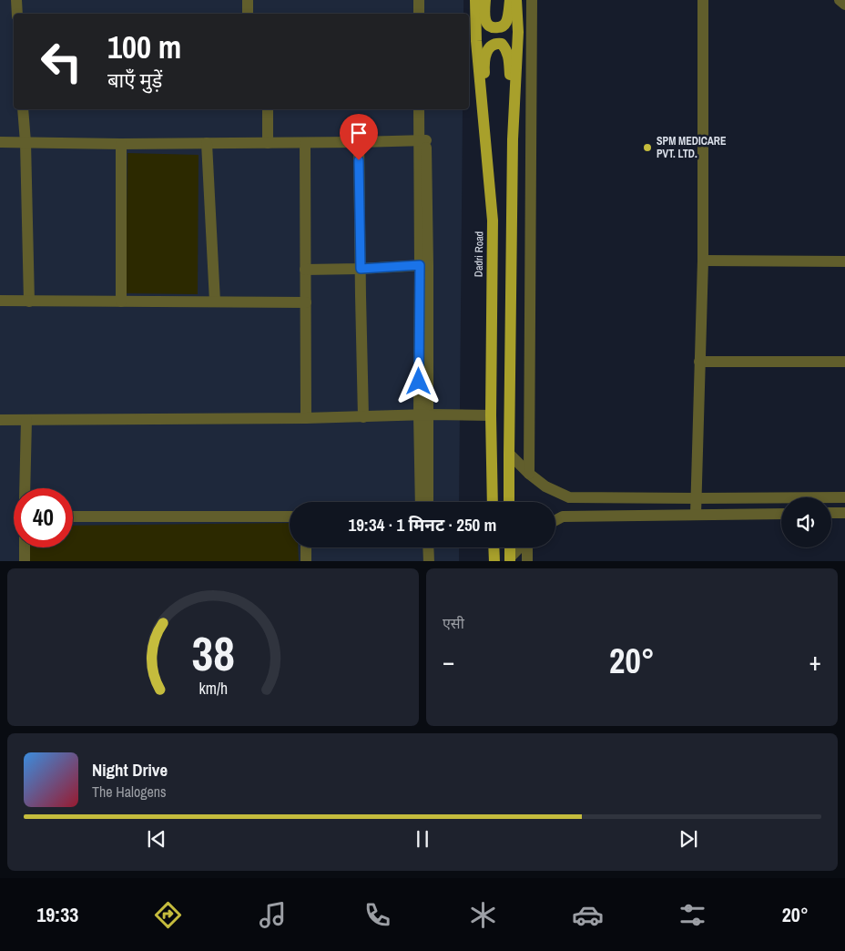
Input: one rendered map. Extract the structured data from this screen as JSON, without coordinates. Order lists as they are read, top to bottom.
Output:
{
  "streets": {
    "main road": ["Dadri Road"]
  },
  "places": ["SPM MEDICARE PVT. LTD."],
  "page": {
    "turn": ["100 m", "बाएँ मुड़ें"],
    "limit": "40",
    "trip": "19:34 · 1 मिनट · 250 m",
    "tile": "एसी",
    "heat": ["−", "20°", "+"],
    "song": ["Night Drive", "The Halogens"],
    "tabs": ["19:33", "20°"],
    "gauge": ["38", "km/h"]
  }
}
